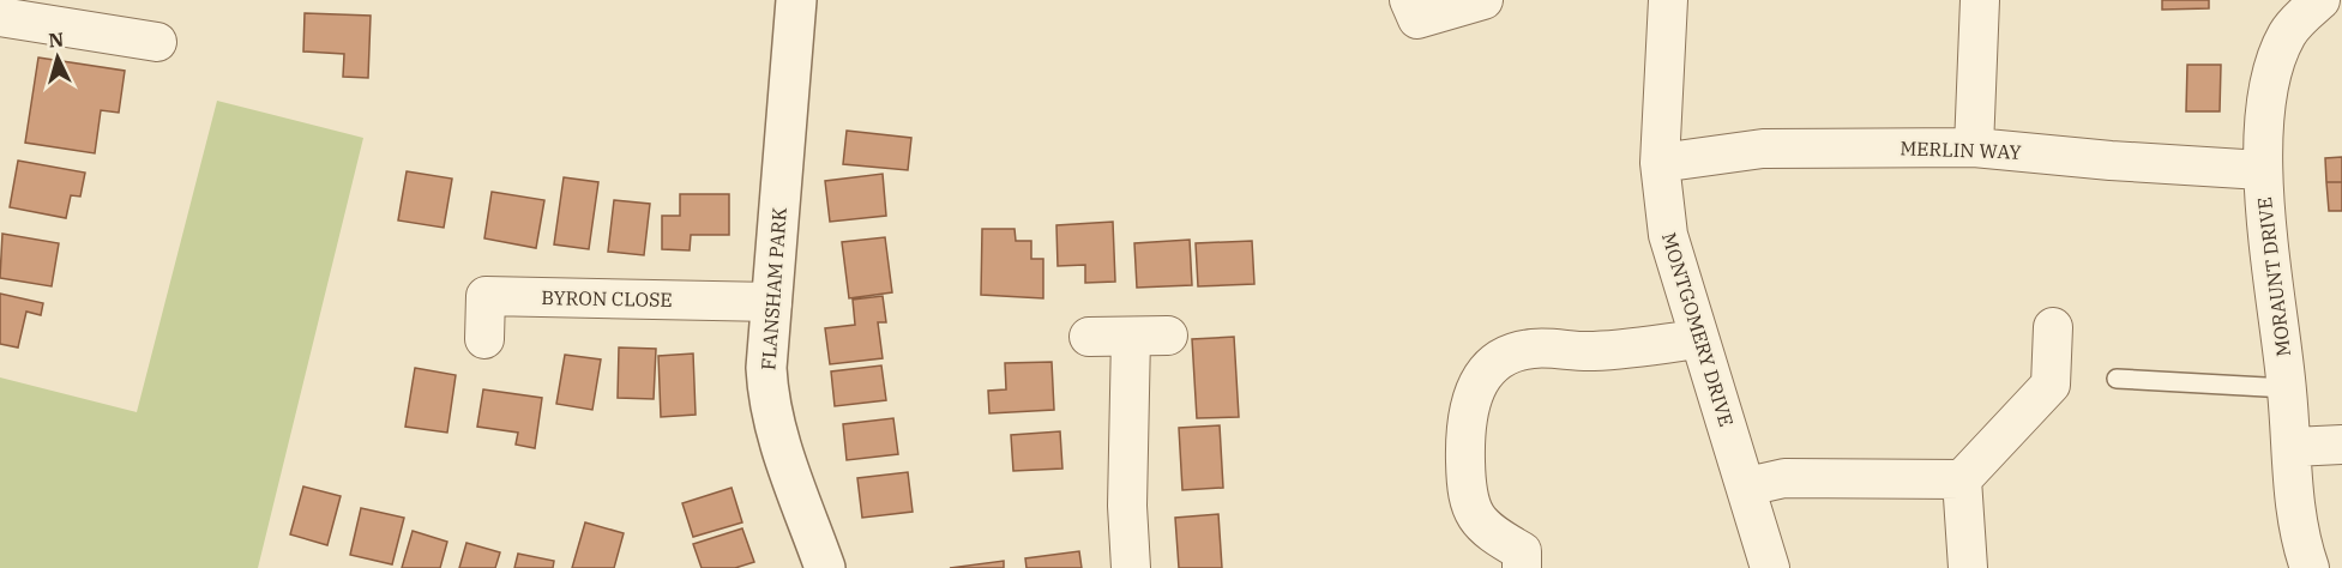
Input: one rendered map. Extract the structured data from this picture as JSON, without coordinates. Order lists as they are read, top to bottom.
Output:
{
  "streets": {
    "street": [
      "MERLIN WAY",
      "MORAUNT DRIVE",
      "FLANSHAM PARK",
      "BYRON CLOSE",
      "MONTGOMERY DRIVE"
    ]
  },
  "crossings": [
    ["MERLIN WAY", "MORAUNT DRIVE"],
    ["MERLIN WAY", "MONTGOMERY DRIVE"],
    ["FLANSHAM PARK", "BYRON CLOSE"]
  ],
  "north": "top"
}
